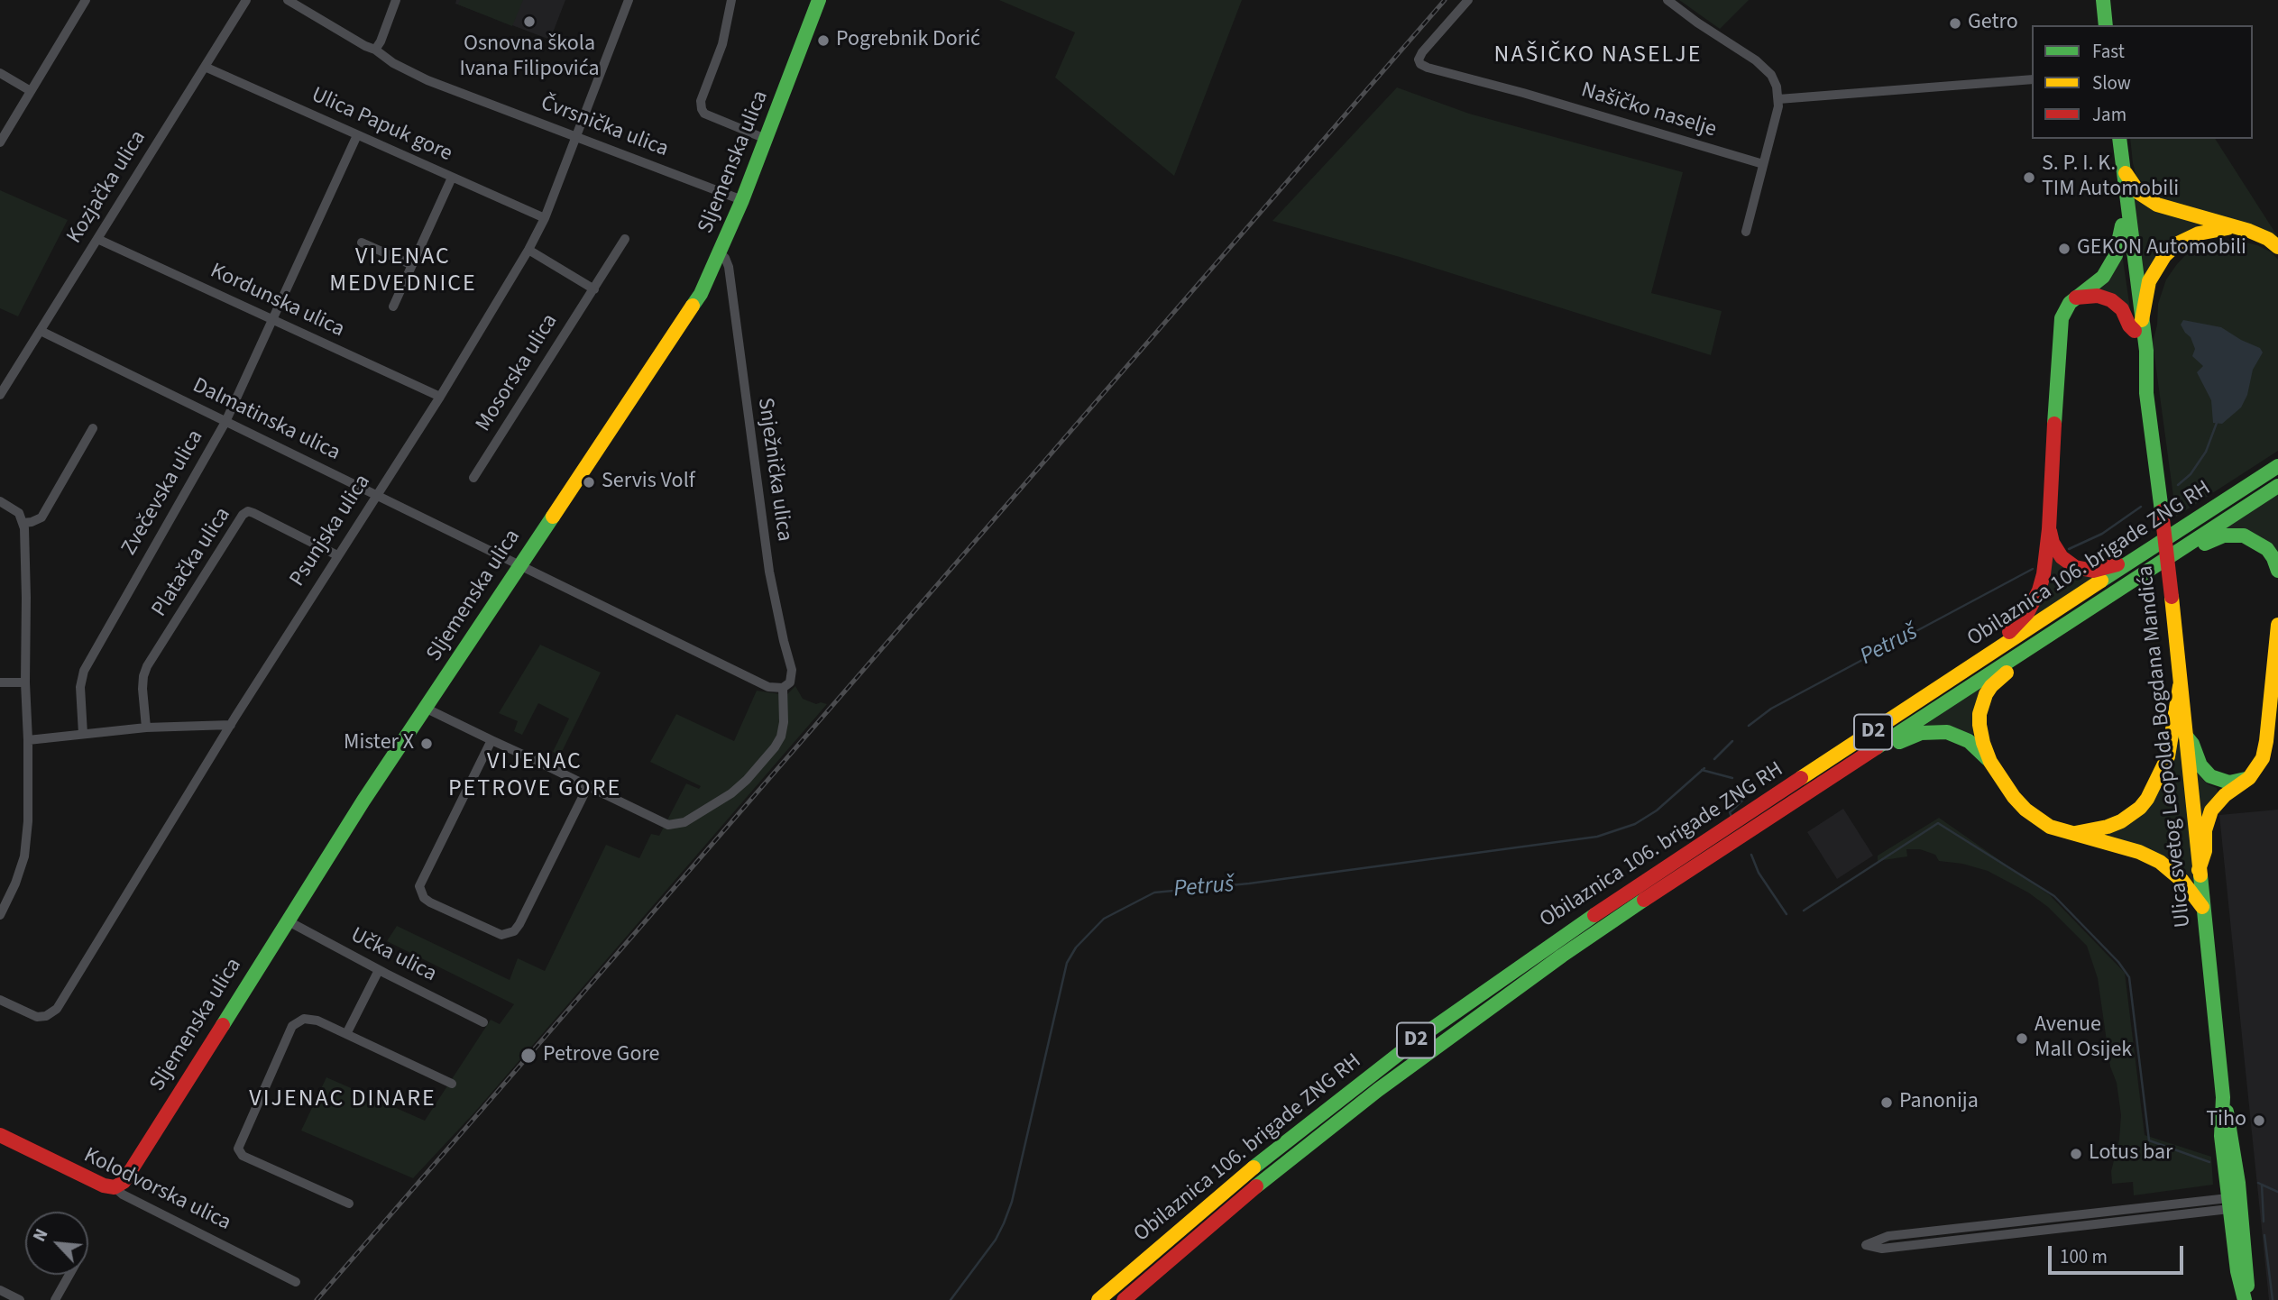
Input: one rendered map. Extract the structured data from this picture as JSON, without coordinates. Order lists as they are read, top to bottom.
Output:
{
  "streets": {
    "main road": [
      "Sljemenska ulica",
      "Obilaznica 106. brigade ZNG RH",
      "D2",
      "Ulica svetog Leopolda Bogdana Mandića",
      "Kolodvorska ulica"
    ],
    "street": [
      "Našičko naselje",
      "Ulica Papuk gore",
      "Čvrsnička ulica",
      "Kozjačka ulica",
      "Kordunska ulica",
      "Mosorska ulica",
      "Dalmatinska ulica",
      "Snježnička ulica",
      "Zvečevska ulica",
      "Psunjska ulica",
      "Platačka ulica",
      "Učka ulica"
    ]
  },
  "crossings": [
    ["Ulica Papuk gore", "Kozjačka ulica"],
    ["Ulica Papuk gore", "Zvečevska ulica"],
    ["Ulica Papuk gore", "Psunjska ulica"],
    ["Čvrsnička ulica", "Sljemenska ulica"],
    ["Čvrsnička ulica", "Psunjska ulica"],
    ["Sljemenska ulica", "Dalmatinska ulica"],
    ["Sljemenska ulica", "Snježnička ulica"],
    ["Sljemenska ulica", "Učka ulica"],
    ["Sljemenska ulica", "Kolodvorska ulica"],
    ["Kozjačka ulica", "Kordunska ulica"],
    ["Kozjačka ulica", "Dalmatinska ulica"],
    ["Kordunska ulica", "Zvečevska ulica"],
    ["Kordunska ulica", "Psunjska ulica"],
    ["Dalmatinska ulica", "Snježnička ulica"],
    ["Dalmatinska ulica", "Zvečevska ulica"],
    ["Dalmatinska ulica", "Psunjska ulica"],
    ["Psunjska ulica", "Platačka ulica"]
  ],
  "districts": [
    "NAŠIČKO NASELJE",
    "VIJENAC MEDVEDNICE",
    "VIJENAC PETROVE GORE",
    "VIJENAC DINARE"
  ],
  "water": ["Petruš"],
  "places": [
    "Osnovna škola Ivana Filipovića",
    "Getro",
    "Pogrebnik Dorić",
    "S. P. I. K. TIM Automobili",
    "GEKON Automobili",
    "Servis Volf",
    "Mister X",
    "Avenue Mall Osijek",
    "Petrove Gore",
    "Panonija",
    "Tiho",
    "Lotus bar"
  ],
  "legend": ["Fast", "Slow", "Jam"],
  "scale_bar": "100 m",
  "north": "top left"
}
